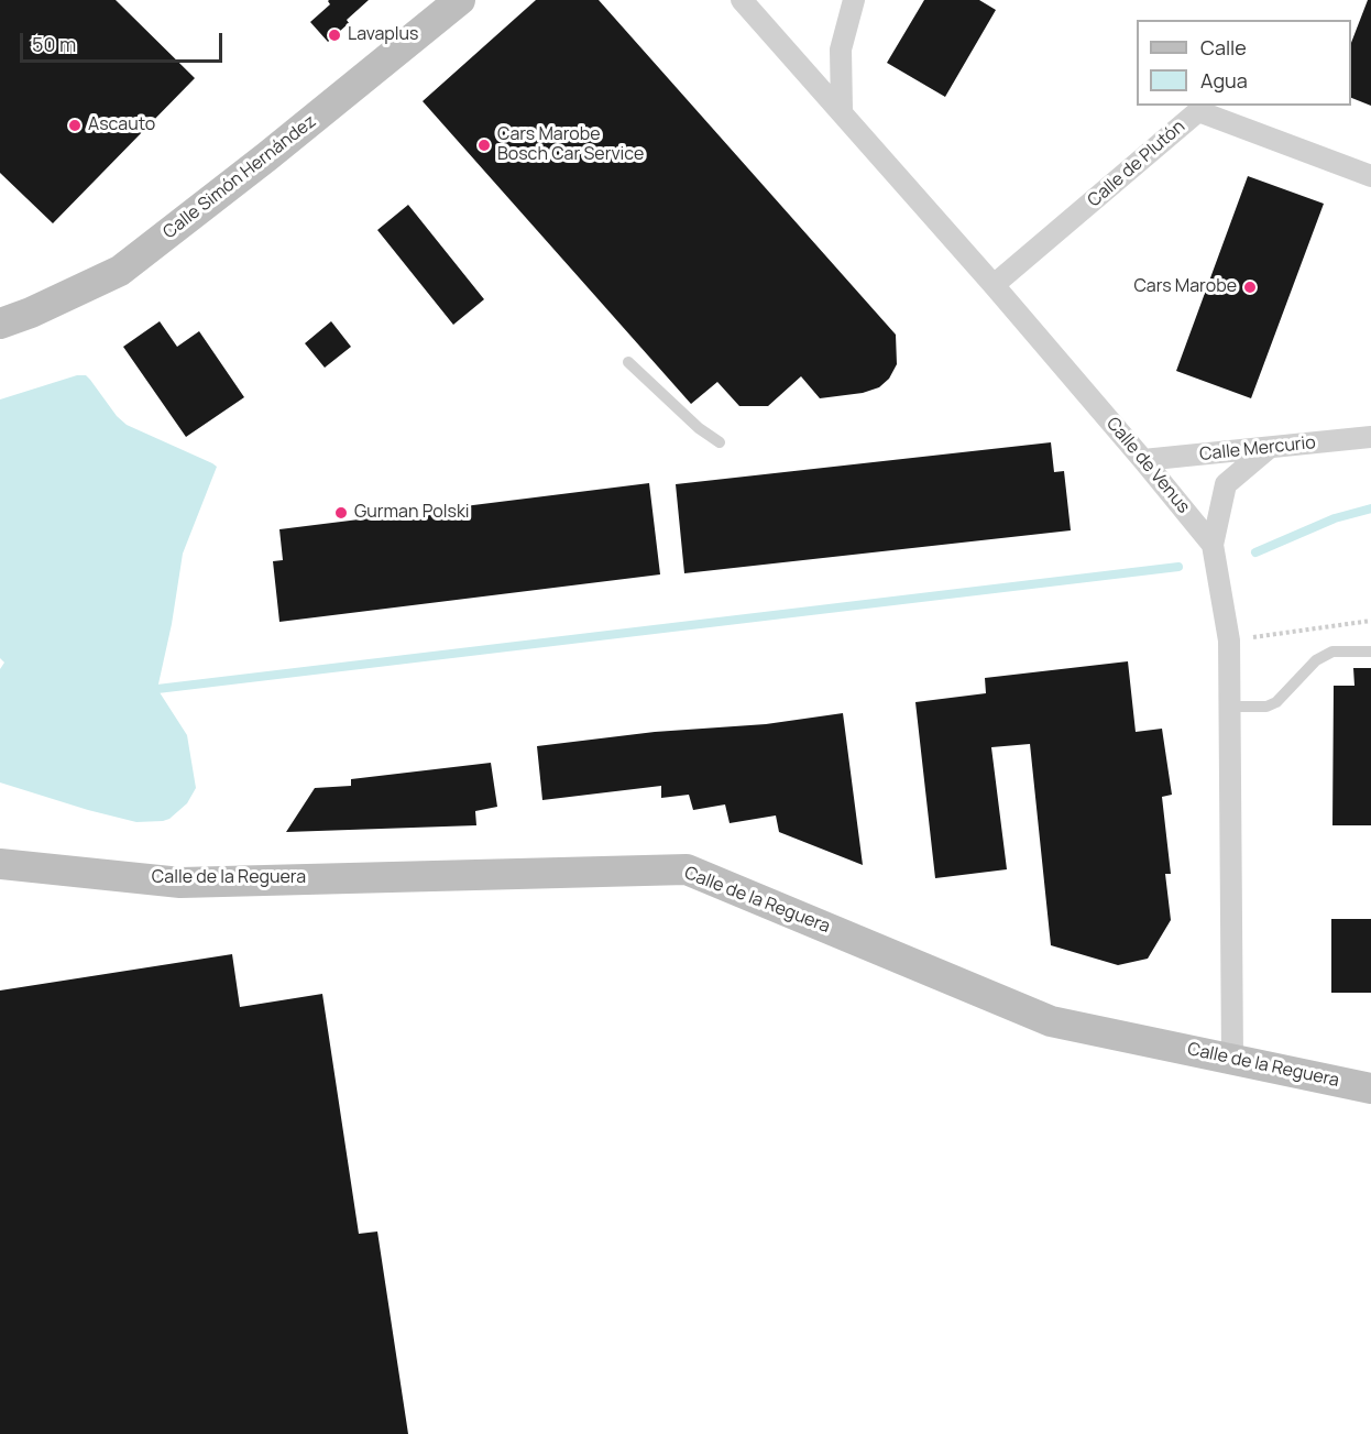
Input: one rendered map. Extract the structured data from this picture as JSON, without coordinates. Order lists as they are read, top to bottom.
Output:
{
  "streets": {
    "street": [
      "Calle de Plutón",
      "Calle Simón Hernández",
      "Calle Mercurio",
      "Calle de Venus",
      "Calle de la Reguera"
    ]
  },
  "crossings": [
    ["Calle de Plutón", "Calle de Venus"],
    ["Calle Mercurio", "Calle de Venus"],
    ["Calle de Venus", "Calle de la Reguera"]
  ],
  "places": [
    "Lavaplus",
    "Ascauto",
    "Cars Marobe Bosch Car Service",
    "Cars Marobe",
    "Gurman Polski"
  ],
  "legend": ["Calle", "Agua"],
  "scale_bar": "50 m"
}
